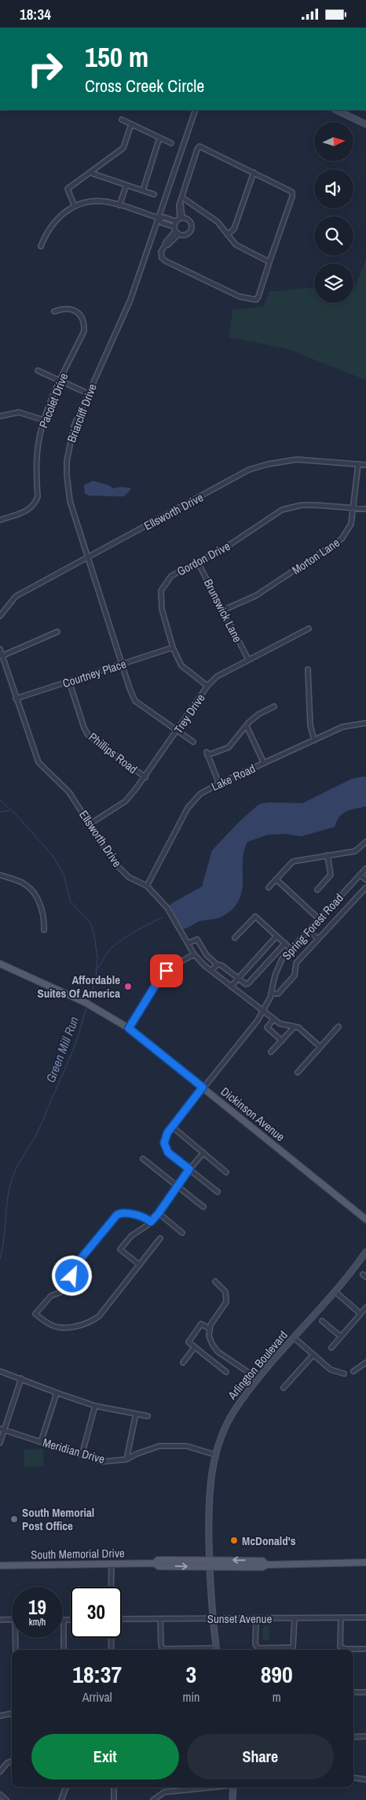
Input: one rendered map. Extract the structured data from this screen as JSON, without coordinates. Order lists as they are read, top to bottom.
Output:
{
  "streets": {
    "main road": ["Dickinson Avenue", "Arlington Boulevard", "South Memorial Drive"],
    "street": [
      "Pacolet Drive",
      "Briarcliff Drive",
      "Ellsworth Drive",
      "Morton Lane",
      "Gordon Drive",
      "Brunswick Lane",
      "Courtney Place",
      "Trey Drive",
      "Phillips Road",
      "Lake Road",
      "Spring Forest Road",
      "Meridian Drive",
      "Sunset Avenue"
    ]
  },
  "crossings": [
    ["Briarcliff Drive", "Ellsworth Drive"],
    ["Briarcliff Drive", "Courtney Place"],
    ["Briarcliff Drive", "Trey Drive"],
    ["Ellsworth Drive", "Morton Lane"],
    ["Ellsworth Drive", "Courtney Place"],
    ["Ellsworth Drive", "Trey Drive"],
    ["Ellsworth Drive", "Lake Road"],
    ["Ellsworth Drive", "Spring Forest Road"],
    ["Morton Lane", "Gordon Drive"],
    ["Morton Lane", "Brunswick Lane"],
    ["Gordon Drive", "Brunswick Lane"],
    ["Gordon Drive", "Courtney Place"],
    ["Gordon Drive", "Trey Drive"],
    ["Brunswick Lane", "Trey Drive"],
    ["Courtney Place", "Phillips Road"],
    ["Trey Drive", "Phillips Road"],
    ["Spring Forest Road", "Dickinson Avenue"],
    ["Arlington Boulevard", "Meridian Drive"],
    ["Arlington Boulevard", "South Memorial Drive"],
    ["Arlington Boulevard", "Sunset Avenue"]
  ],
  "water": ["Green Mill Run"],
  "places": ["Affordable Suites Of America", "South Memorial Post Office", "McDonald's"],
  "north": "right",
  "page": {
    "status": "18:34",
    "turn": ["150 m", "Cross Creek Circle"],
    "speed": "19 km/h",
    "limit": "30",
    "eta": [
      "18:37",
      "Arrival",
      "3",
      "min",
      "890",
      "m"
    ],
    "buttons": ["Exit", "Share"]
  }
}
